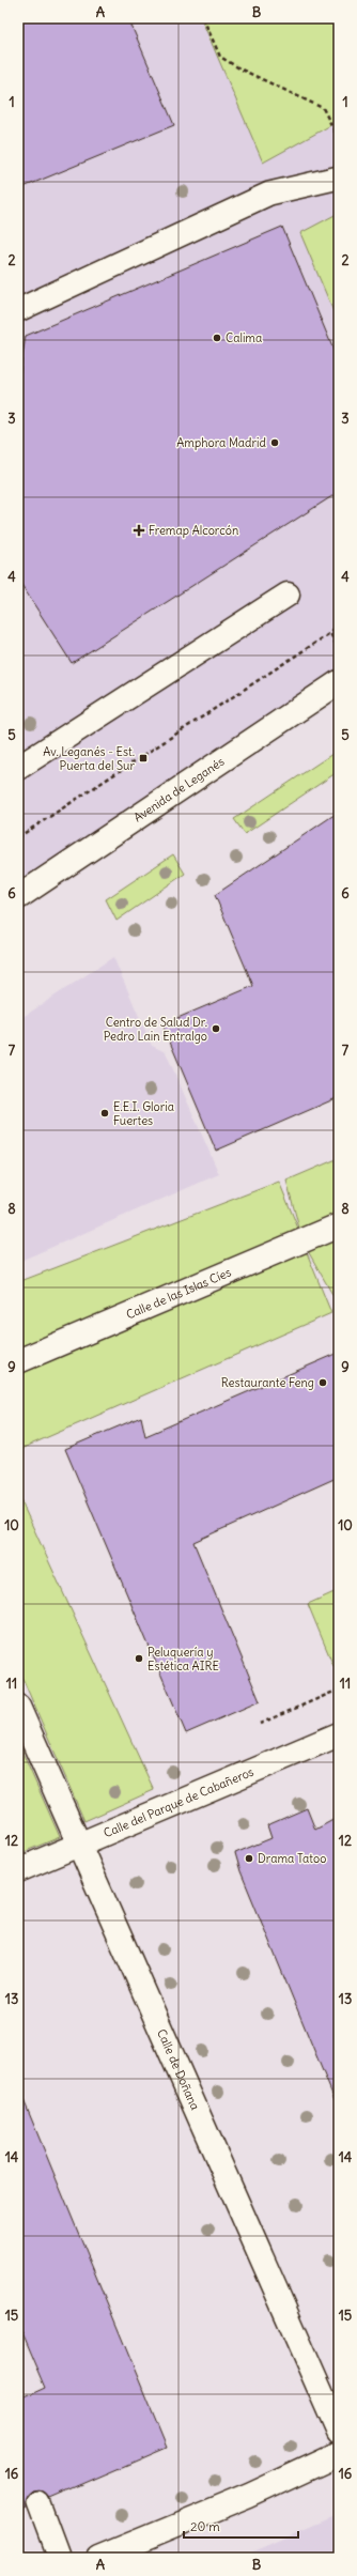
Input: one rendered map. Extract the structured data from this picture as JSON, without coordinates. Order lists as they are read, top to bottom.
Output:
{
  "streets": {
    "street": [
      "Avenida de Leganés",
      "Calle de las Islas Cíes",
      "Calle del Parque de Cabañeros",
      "Calle de Doñana"
    ]
  },
  "crossings": [
    ["Calle del Parque de Cabañeros", "Calle de Doñana"]
  ],
  "places": {
    "other": [
      "Calima",
      "Amphora Madrid",
      "Centro de Salud Dr. Pedro Lain Entralgo",
      "E.E.I. Gloria Fuertes",
      "Restaurante Feng",
      "Peluquería y Estética AIRE",
      "Drama Tatoo"
    ],
    "health": ["Fremap Alcorcón"],
    "transit": ["Av. Leganés - Est. Puerta del Sur"]
  },
  "scale_bar": "20 m",
  "grid": {
    "columns": ["A", "B"],
    "rows": [
      "1",
      "2",
      "3",
      "4",
      "5",
      "6",
      "7",
      "8",
      "9",
      "10",
      "11",
      "12",
      "13",
      "14",
      "15",
      "16"
    ]
  }
}
